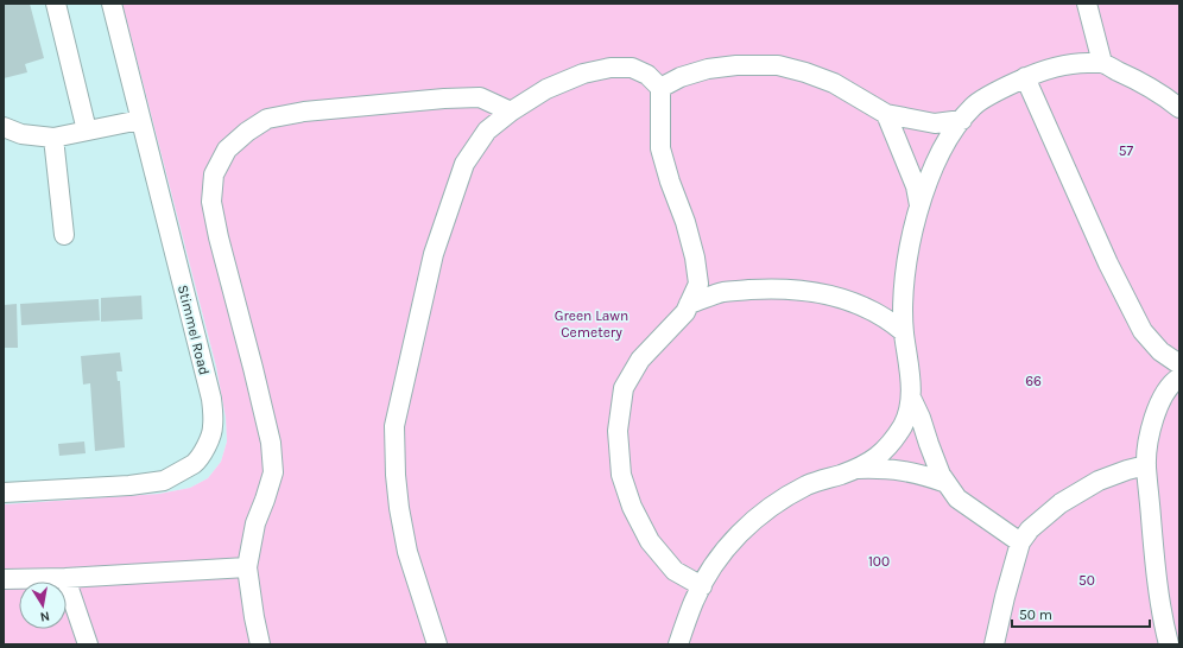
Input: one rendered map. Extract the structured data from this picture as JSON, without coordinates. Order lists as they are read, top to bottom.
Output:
{
  "streets": {
    "street": ["Stimmel Road"]
  },
  "parks": [
    "57",
    "Green Lawn Cemetery",
    "66",
    "100",
    "50"
  ],
  "scale_bar": "50 m",
  "north": "bottom"
}
